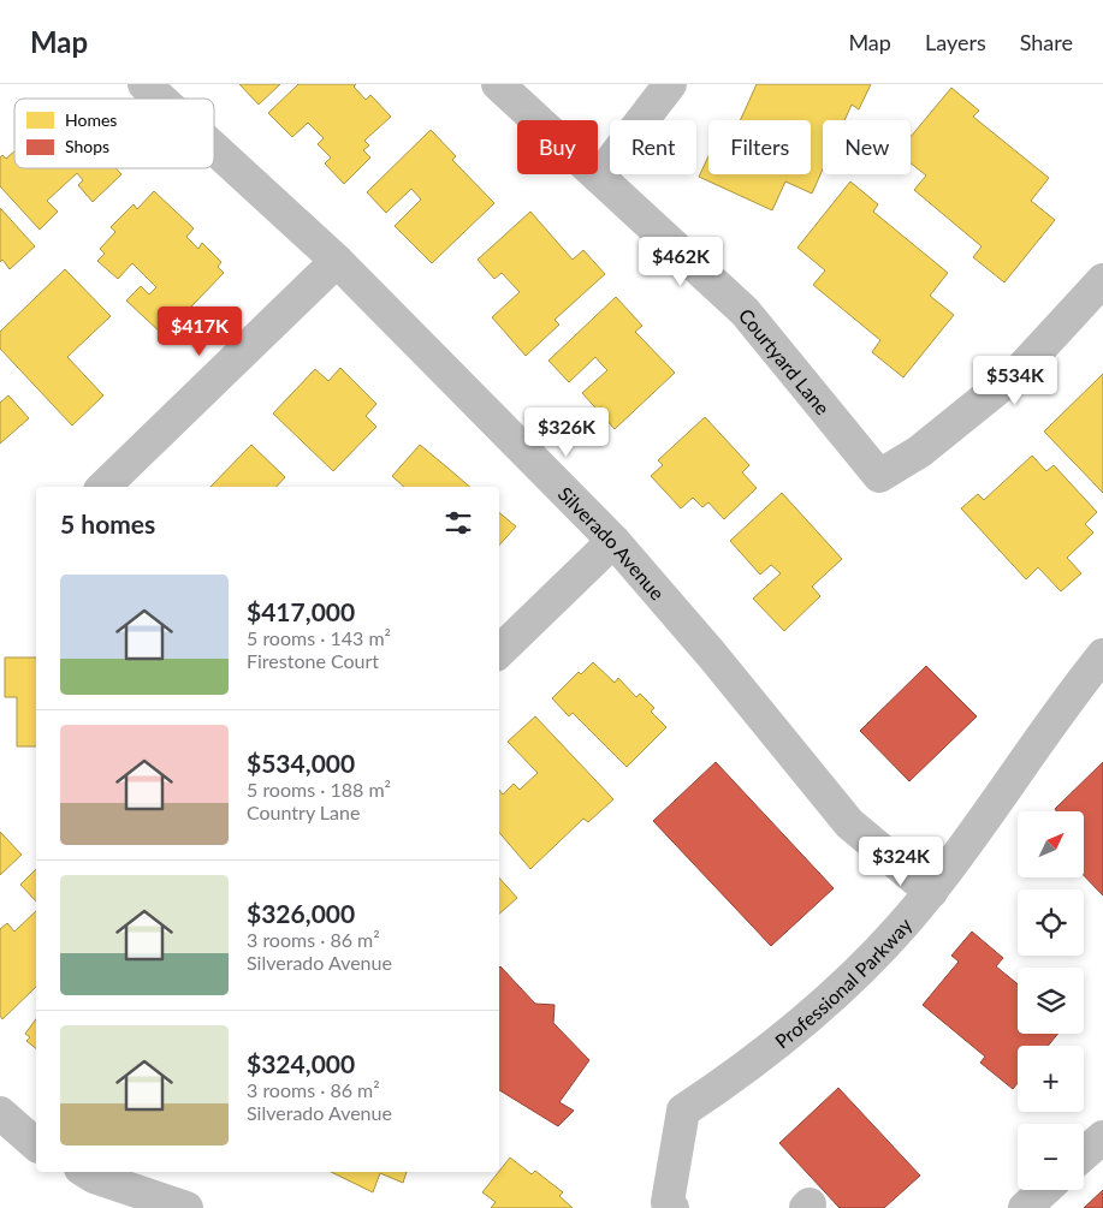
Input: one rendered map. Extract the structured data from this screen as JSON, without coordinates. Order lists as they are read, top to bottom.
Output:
{
  "streets": {
    "street": ["Courtyard Lane", "Silverado Avenue", "Professional Parkway"]
  },
  "crossings": [
    ["Silverado Avenue", "Professional Parkway"]
  ],
  "legend": ["Homes", "Shops"],
  "north": "top right",
  "page": {
    "header": "Map",
    "nav": ["Map", "Layers", "Share"],
    "chip": [
      "Buy",
      "Rent",
      "Filters",
      "New"
    ],
    "price": [
      "$462K",
      "$417K",
      "$534K",
      "$326K",
      "$324K"
    ],
    "heading": "5 homes",
    "list": [
      {
        "name": "$417,000",
        "note": "5 rooms · 143 m² · Firestone Court"
      },
      {
        "name": "$534,000",
        "note": "5 rooms · 188 m² · Country Lane"
      },
      {
        "name": "$326,000",
        "note": "3 rooms · 86 m² · Silverado Avenue"
      },
      {
        "name": "$324,000",
        "note": "3 rooms · 86 m² · Silverado Avenue"
      }
    ],
    "map_buttons": ["+", "−"]
  }
}
